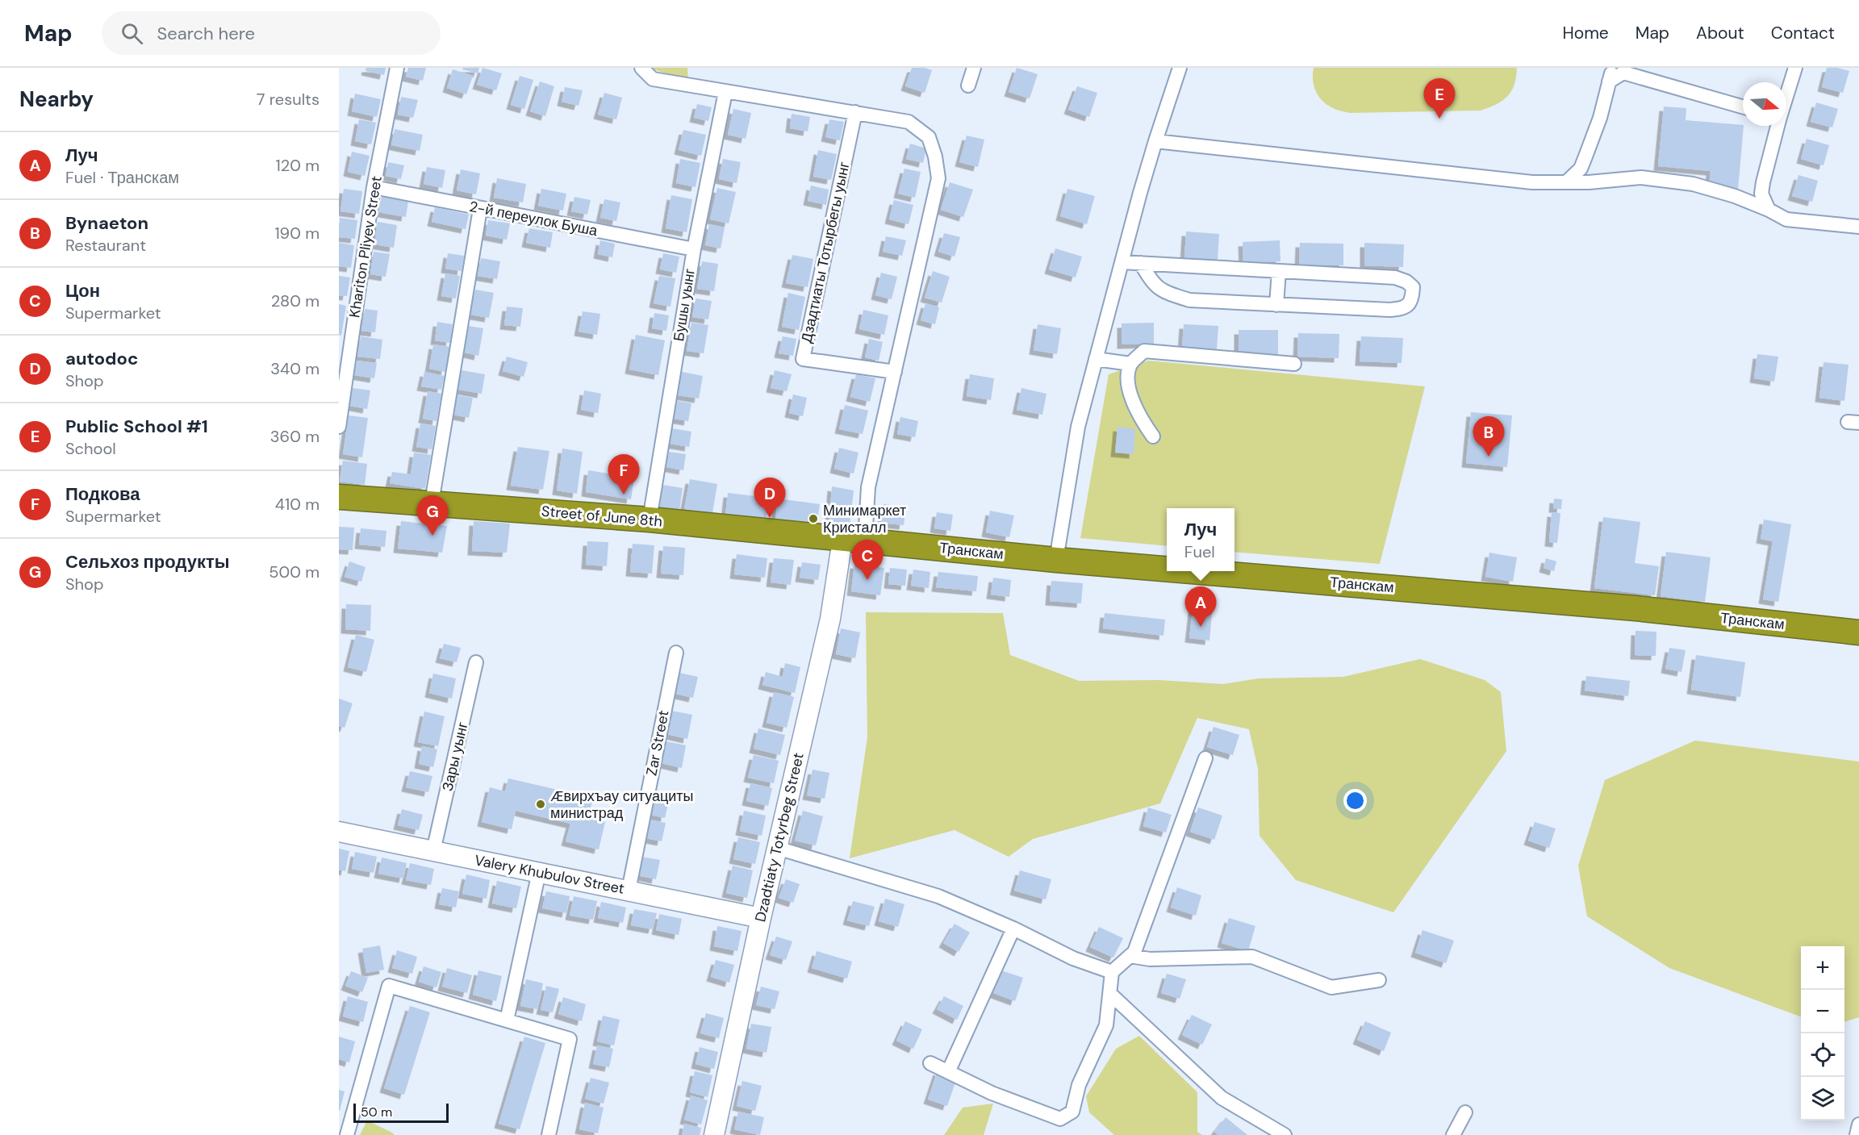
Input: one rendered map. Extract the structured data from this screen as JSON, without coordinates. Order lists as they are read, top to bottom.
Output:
{
  "streets": {
    "highway": ["Street of June 8th", "Транскам"],
    "street": [
      "2-й переулок Буша",
      "Khariton Pliyev Street",
      "Дзадтиаты Тотырбегы уынг",
      "Бушы уынг",
      "Zar Street",
      "Зары уынг",
      "Dzadtiaty Totyrbeg Street",
      "Valery Khubulov Street"
    ]
  },
  "crossings": [
    ["2-й переулок Буша", "Khariton Pliyev Street"],
    ["2-й переулок Буша", "Бушы уынг"],
    ["Бушы уынг", "Street of June 8th"],
    ["Street of June 8th", "Транскам"],
    ["Street of June 8th", "Dzadtiaty Totyrbeg Street"],
    ["Транскам", "Dzadtiaty Totyrbeg Street"],
    ["Zar Street", "Valery Khubulov Street"],
    ["Зары уынг", "Valery Khubulov Street"],
    ["Dzadtiaty Totyrbeg Street", "Valery Khubulov Street"]
  ],
  "places": ["Минимаркет Кристалл", "Æвирхъау ситуациты министрад"],
  "scale_bar": "50 m",
  "north": "right",
  "page": {
    "header": "Map",
    "search": "Search here",
    "nav": [
      "Home",
      "Map",
      "About",
      "Contact"
    ],
    "heading": ["Nearby", "7 results"],
    "pins": [
      "E",
      "B",
      "F",
      "D",
      "G",
      "C",
      "A"
    ],
    "list": [
      {
        "mark": "A",
        "name": "Луч",
        "note": "Fuel · Транскам",
        "value": "120 m"
      },
      {
        "mark": "B",
        "name": "Bynaeton",
        "note": "Restaurant",
        "value": "190 m"
      },
      {
        "mark": "C",
        "name": "Цон",
        "note": "Supermarket",
        "value": "280 m"
      },
      {
        "mark": "D",
        "name": "autodoc",
        "note": "Shop",
        "value": "340 m"
      },
      {
        "mark": "E",
        "name": "Public School #1",
        "note": "School",
        "value": "360 m"
      },
      {
        "mark": "F",
        "name": "Подкова",
        "note": "Supermarket",
        "value": "410 m"
      },
      {
        "mark": "G",
        "name": "Сельхоз продукты",
        "note": "Shop",
        "value": "500 m"
      }
    ],
    "popup": ["Луч", "Fuel"],
    "map_buttons": ["+", "−"],
    "scale": "50 m"
  }
}
